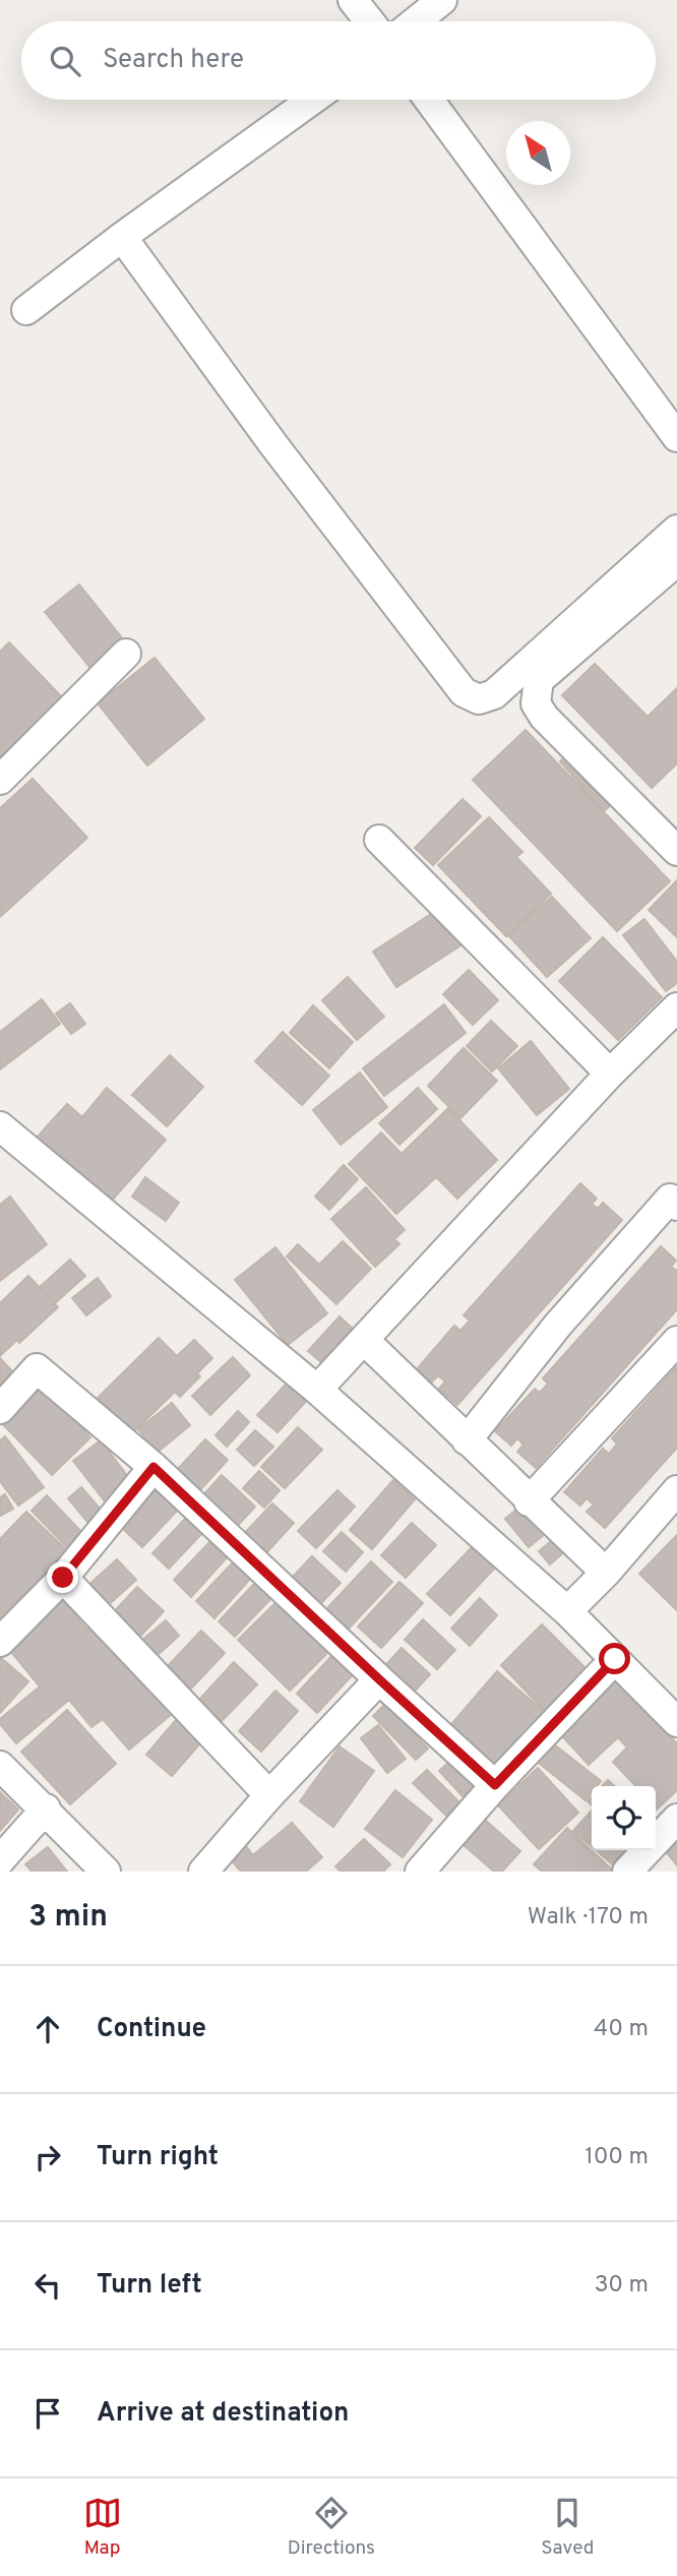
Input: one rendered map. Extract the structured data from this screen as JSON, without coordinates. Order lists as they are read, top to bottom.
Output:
{
  "north": "top left",
  "page": {
    "search": "Search here",
    "heading": ["3 min", "Walk · 170 m"],
    "list": [
      ["Continue", "40 m"],
      ["Turn right", "100 m"],
      ["Turn left", "30 m"],
      "Arrive at destination"
    ],
    "nav": ["Map", "Directions", "Saved"]
  }
}
